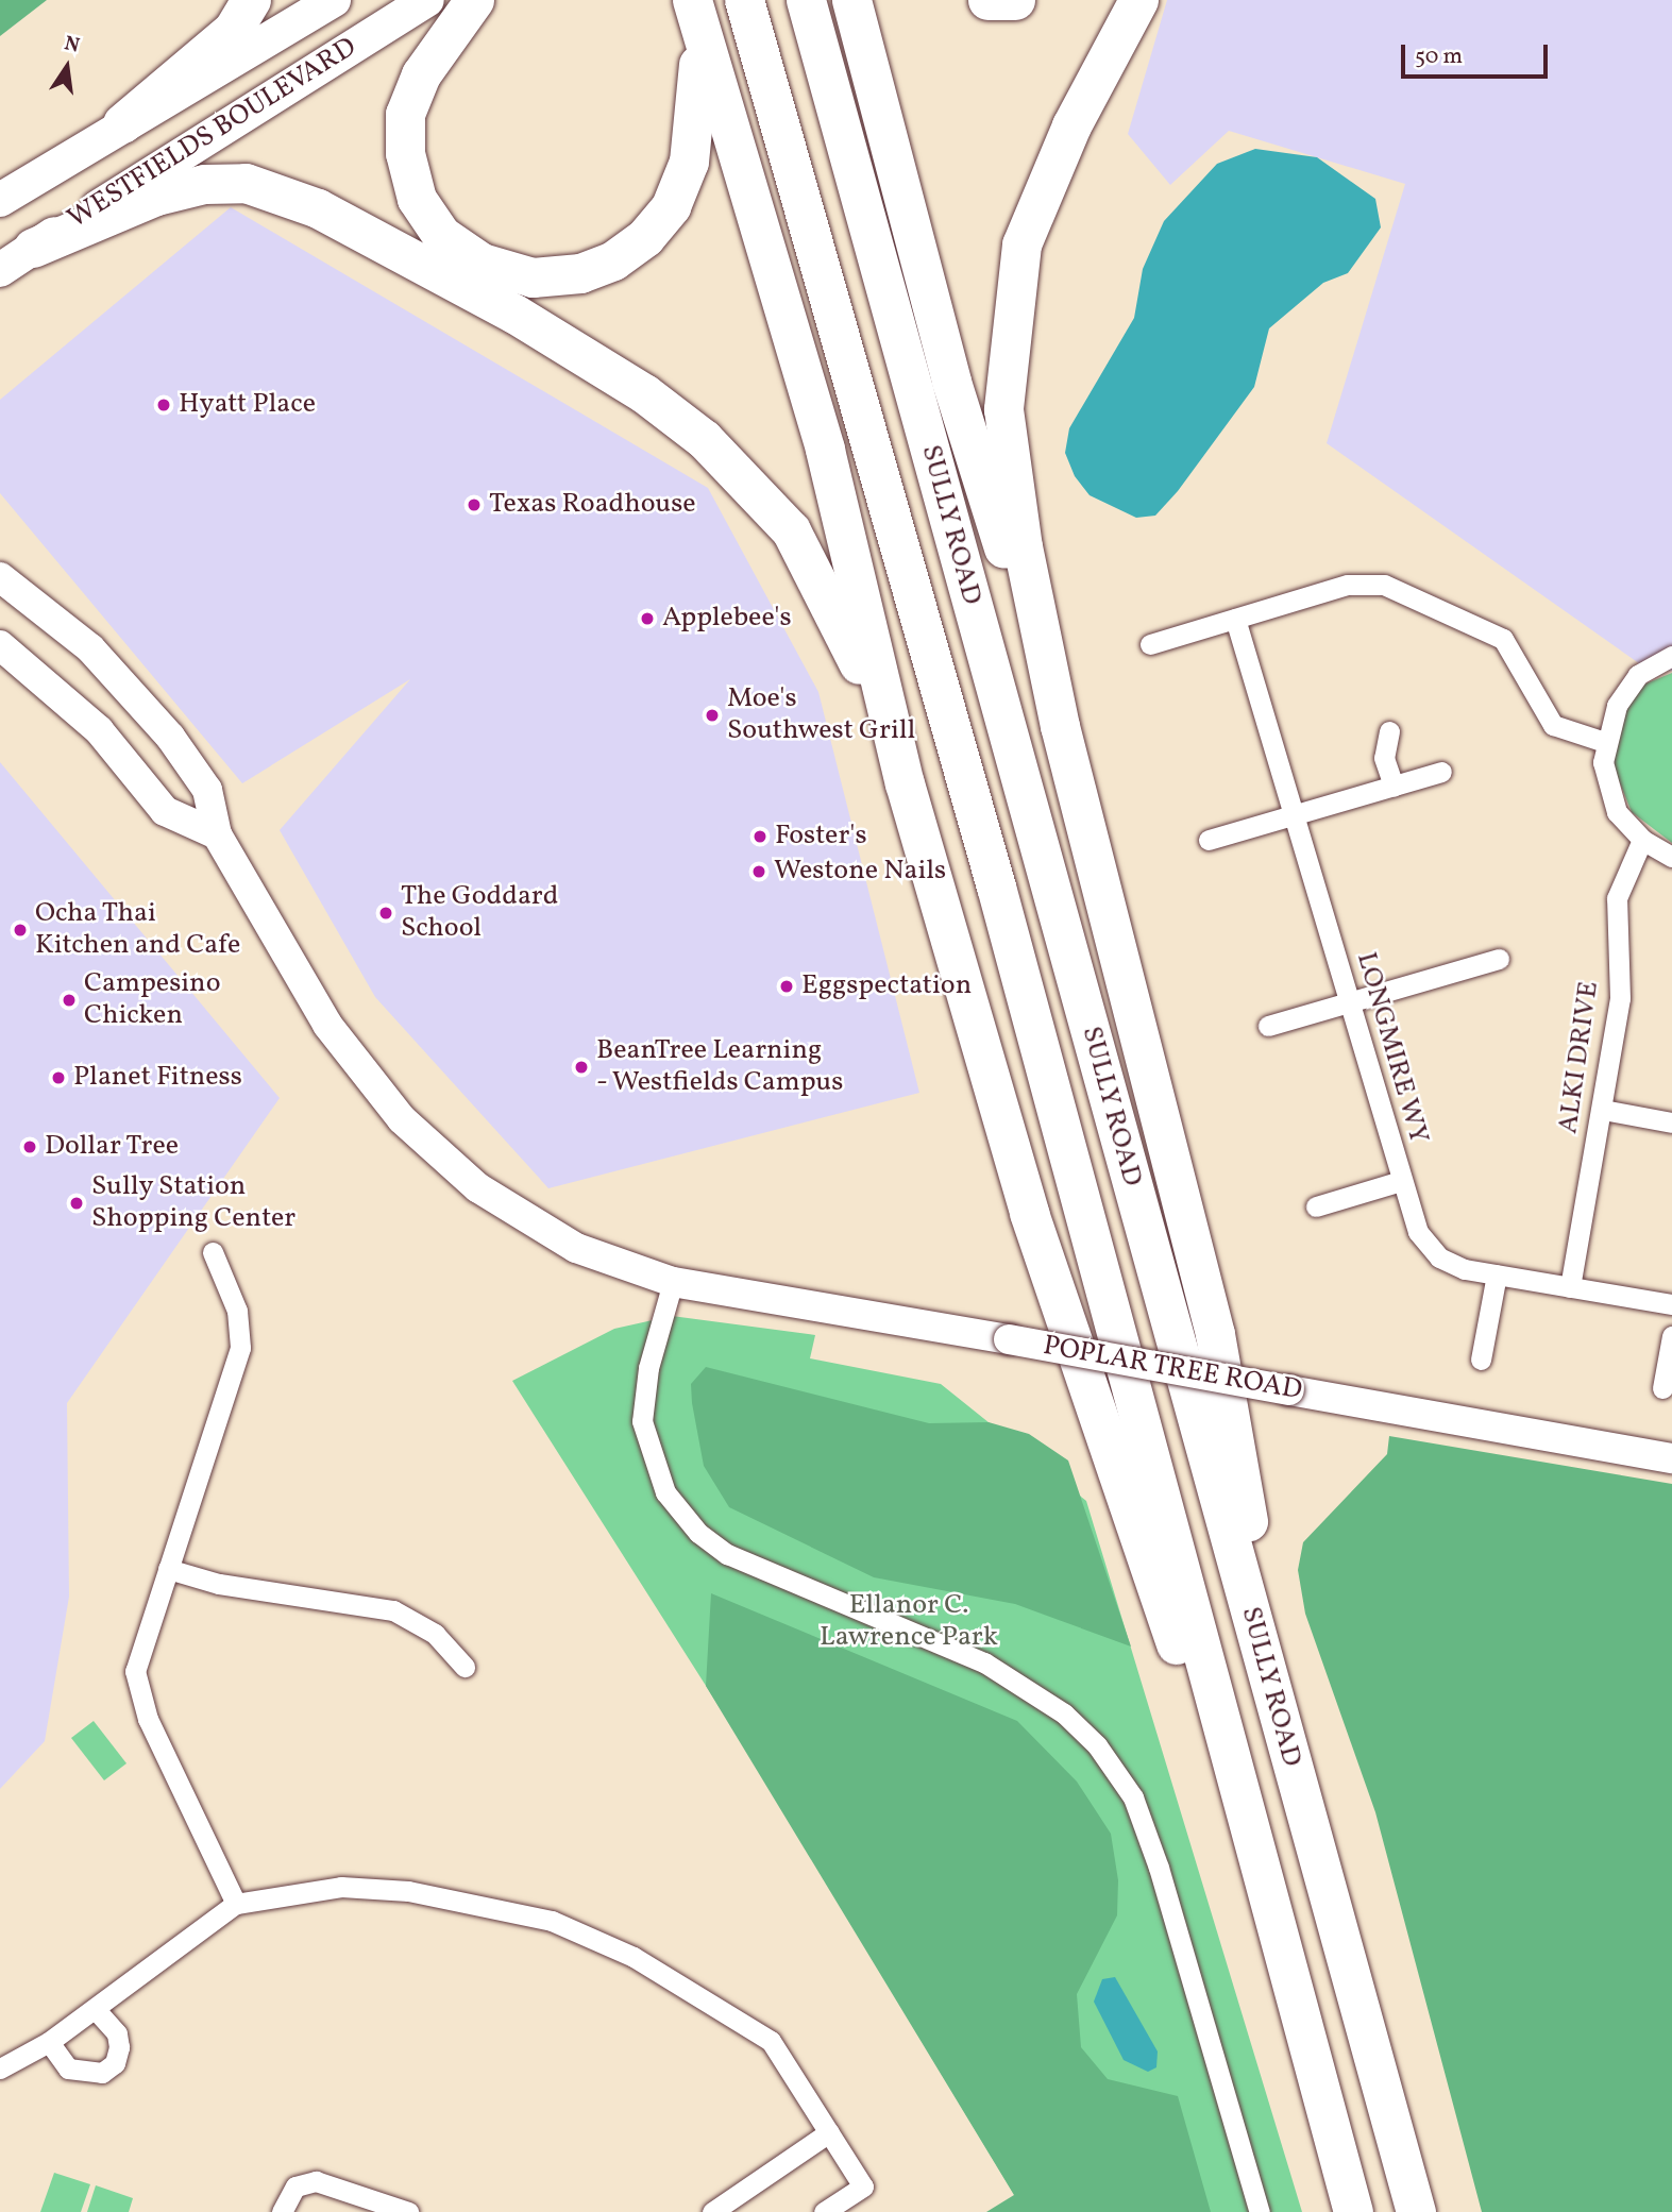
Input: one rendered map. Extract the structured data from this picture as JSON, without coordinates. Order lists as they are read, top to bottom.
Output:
{
  "streets": {
    "highway": ["SULLY ROAD"],
    "main road": ["WESTFIELDS BOULEVARD", "POPLAR TREE ROAD"],
    "street": ["LONGMIRE WY", "ALKI DRIVE"]
  },
  "crossings": [
    ["LONGMIRE WY", "ALKI DRIVE"]
  ],
  "parks": ["Ellanor C. Lawrence Park"],
  "places": [
    "Hyatt Place",
    "Texas Roadhouse",
    "Applebee's",
    "Moe's Southwest Grill",
    "Foster's",
    "Westone Nails",
    "The Goddard School",
    "Ocha Thai Kitchen and Cafe",
    "Eggspectation",
    "Campesino Chicken",
    "BeanTree Learning - Westfields Campus",
    "Planet Fitness",
    "Dollar Tree",
    "Sully Station Shopping Center"
  ],
  "scale_bar": "50 m",
  "north": "top"
}
